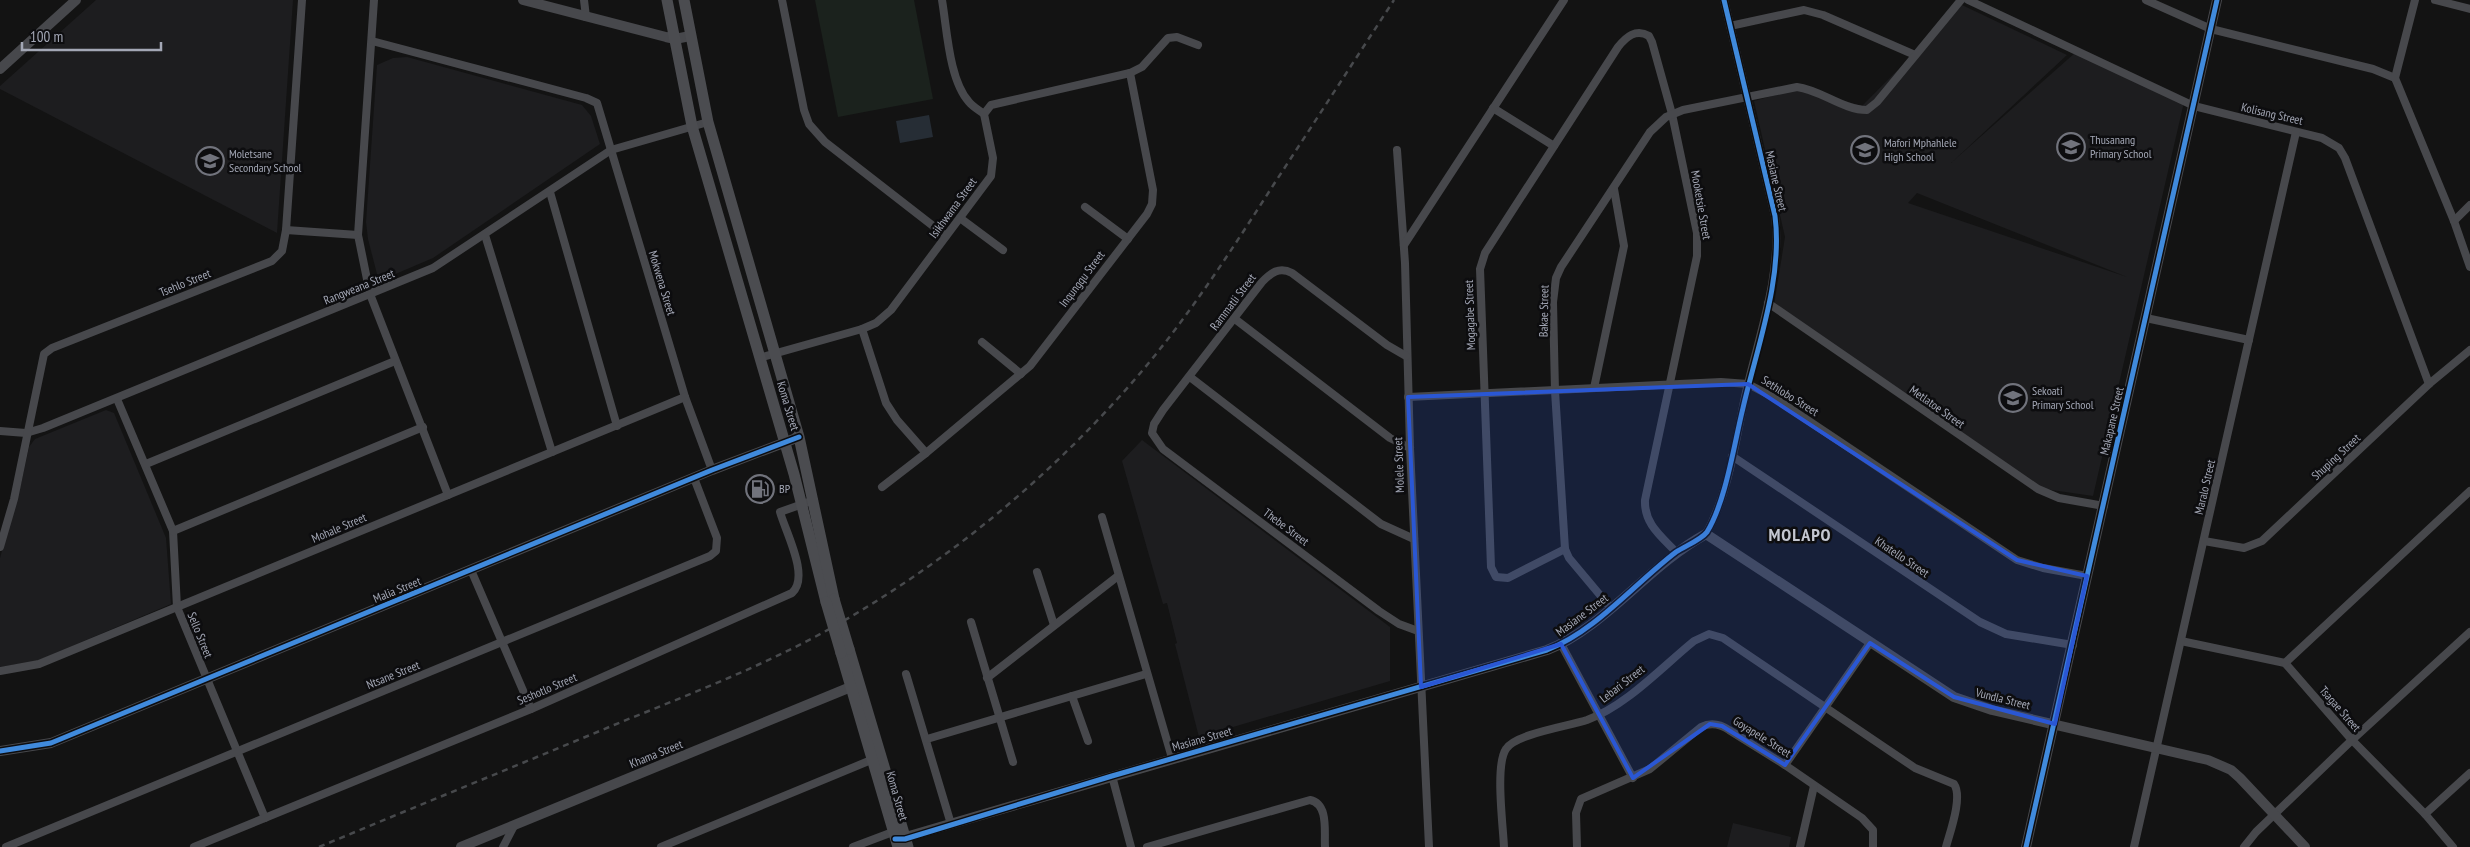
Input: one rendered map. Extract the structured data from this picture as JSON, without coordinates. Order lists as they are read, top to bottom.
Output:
{
  "streets": {
    "main road": ["Koma Street"],
    "street": [
      "Kolisang Street",
      "Masiane Street",
      "Mooketsie Street",
      "Isikhwama Street",
      "Inqungqu Street",
      "Tsehlo Street",
      "Mokwena Street",
      "Rangweana Street",
      "Rammatli Street",
      "Bakae Street",
      "Mogagabe Street",
      "Sethlobo Street",
      "Metlatoe Street",
      "Makapane Street",
      "Shuping Street",
      "Molele Street",
      "Maralo Street",
      "Thebe Street",
      "Mohale Street",
      "Khatello Street",
      "Malia Street",
      "Sello Street",
      "Ntsane Street",
      "Lebari Street",
      "Seshotlo Street",
      "Vundla Street",
      "Tsagae Street",
      "Goyapele Street",
      "Khama Street"
    ]
  },
  "crossings": [
    ["Kolisang Street", "Makapane Street"],
    ["Kolisang Street", "Shuping Street"],
    ["Kolisang Street", "Maralo Street"],
    ["Masiane Street", "Mooketsie Street"],
    ["Masiane Street", "Bakae Street"],
    ["Masiane Street", "Sethlobo Street"],
    ["Masiane Street", "Koma Street"],
    ["Masiane Street", "Metlatoe Street"],
    ["Masiane Street", "Molele Street"],
    ["Masiane Street", "Khatello Street"],
    ["Masiane Street", "Vundla Street"],
    ["Mooketsie Street", "Bakae Street"],
    ["Mooketsie Street", "Mogagabe Street"],
    ["Mooketsie Street", "Sethlobo Street"],
    ["Isikhwama Street", "Koma Street"],
    ["Tsehlo Street", "Rangweana Street"],
    ["Mokwena Street", "Rangweana Street"],
    ["Mokwena Street", "Mohale Street"],
    ["Mokwena Street", "Malia Street"],
    ["Rangweana Street", "Koma Street"],
    ["Rangweana Street", "Sello Street"],
    ["Rammatli Street", "Molele Street"],
    ["Rammatli Street", "Thebe Street"],
    ["Bakae Street", "Mogagabe Street"],
    ["Bakae Street", "Sethlobo Street"],
    ["Mogagabe Street", "Sethlobo Street"],
    ["Sethlobo Street", "Makapane Street"],
    ["Sethlobo Street", "Molele Street"],
    ["Koma Street", "Malia Street"],
    ["Koma Street", "Seshotlo Street"],
    ["Koma Street", "Khama Street"],
    ["Metlatoe Street", "Makapane Street"],
    ["Makapane Street", "Khatello Street"],
    ["Makapane Street", "Vundla Street"],
    ["Shuping Street", "Maralo Street"],
    ["Molele Street", "Thebe Street"],
    ["Maralo Street", "Vundla Street"],
    ["Mohale Street", "Sello Street"],
    ["Malia Street", "Sello Street"],
    ["Malia Street", "Ntsane Street"],
    ["Sello Street", "Ntsane Street"],
    ["Sello Street", "Seshotlo Street"]
  ],
  "districts": ["MOLAPO"],
  "places": {
    "school or university": [
      "Thusanang Primary School",
      "Mafori Mphahlele High School",
      "Moletsane Secondary School",
      "Sekoati Primary School"
    ],
    "fuel station": ["BP"]
  },
  "scale_bar": "100 m"
}
